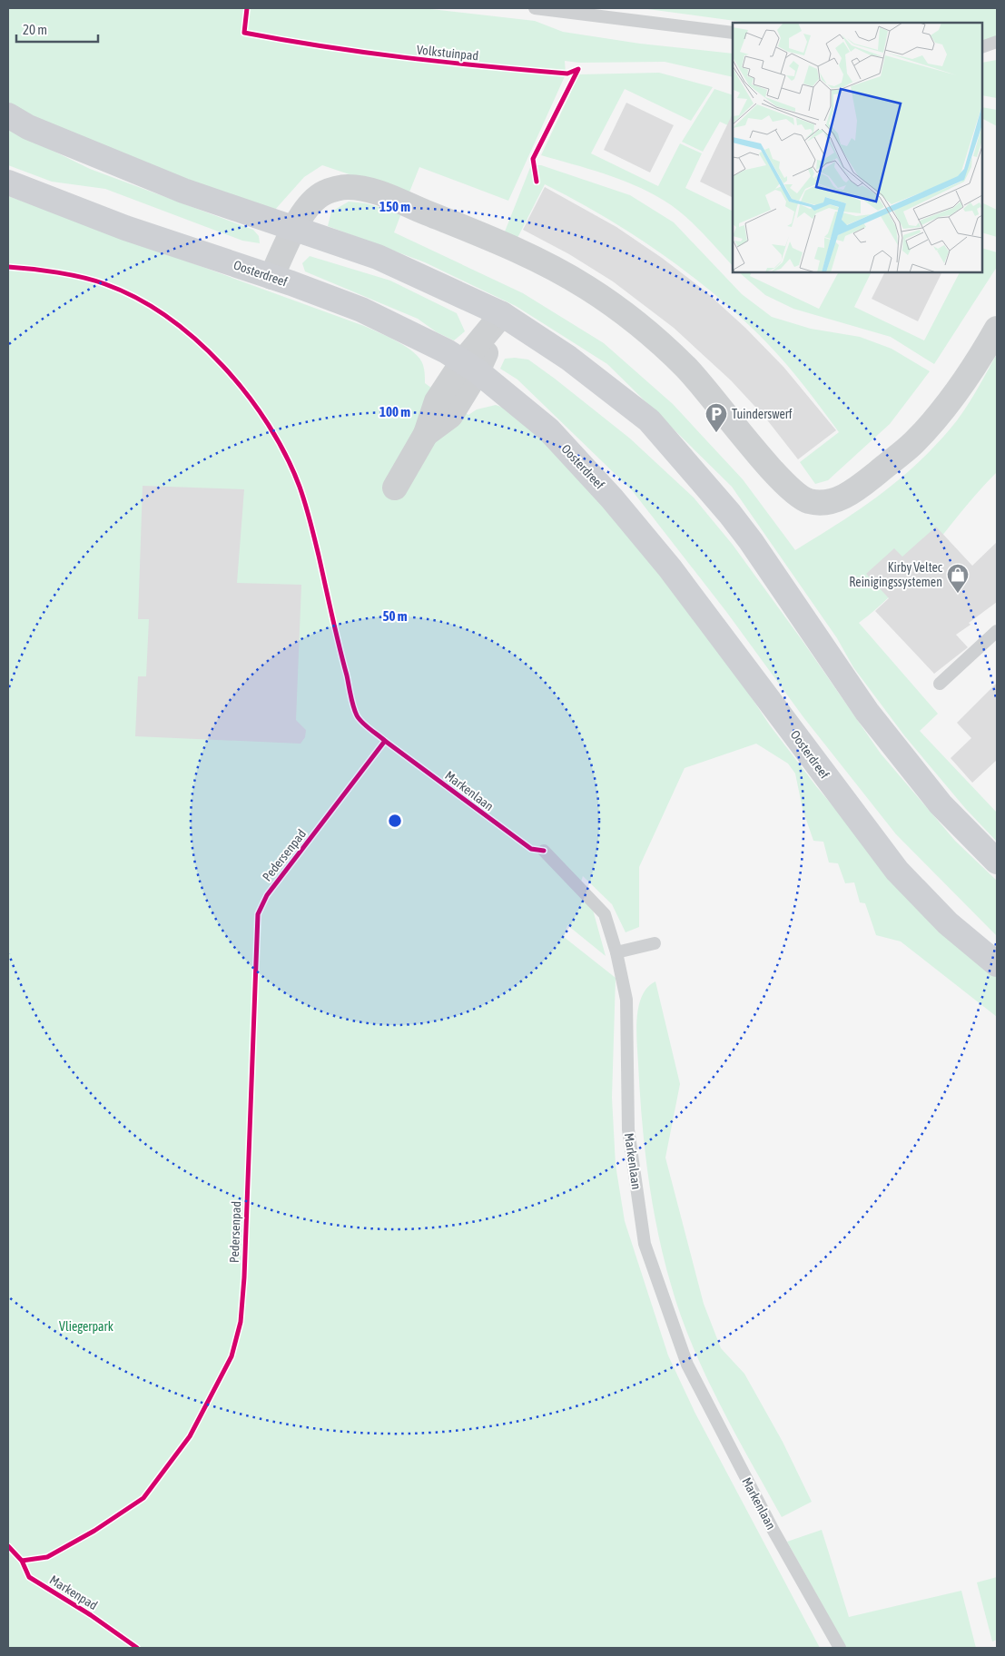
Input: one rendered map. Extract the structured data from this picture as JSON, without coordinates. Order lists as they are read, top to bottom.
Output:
{
  "streets": {
    "main road": ["Oosterdreef"],
    "lane": ["Markenlaan"],
    "cycle path": ["Volkstuinpad", "Pedersenpad", "Markenpad"]
  },
  "parks": ["Vliegerpark"],
  "places": {
    "parking": ["Tuinderswerf"],
    "shop": ["Kirby Veltec Reinigingssystemen"]
  },
  "scale_bar": "20 m",
  "rings": ["150 m", "100 m", "50 m"]
}
